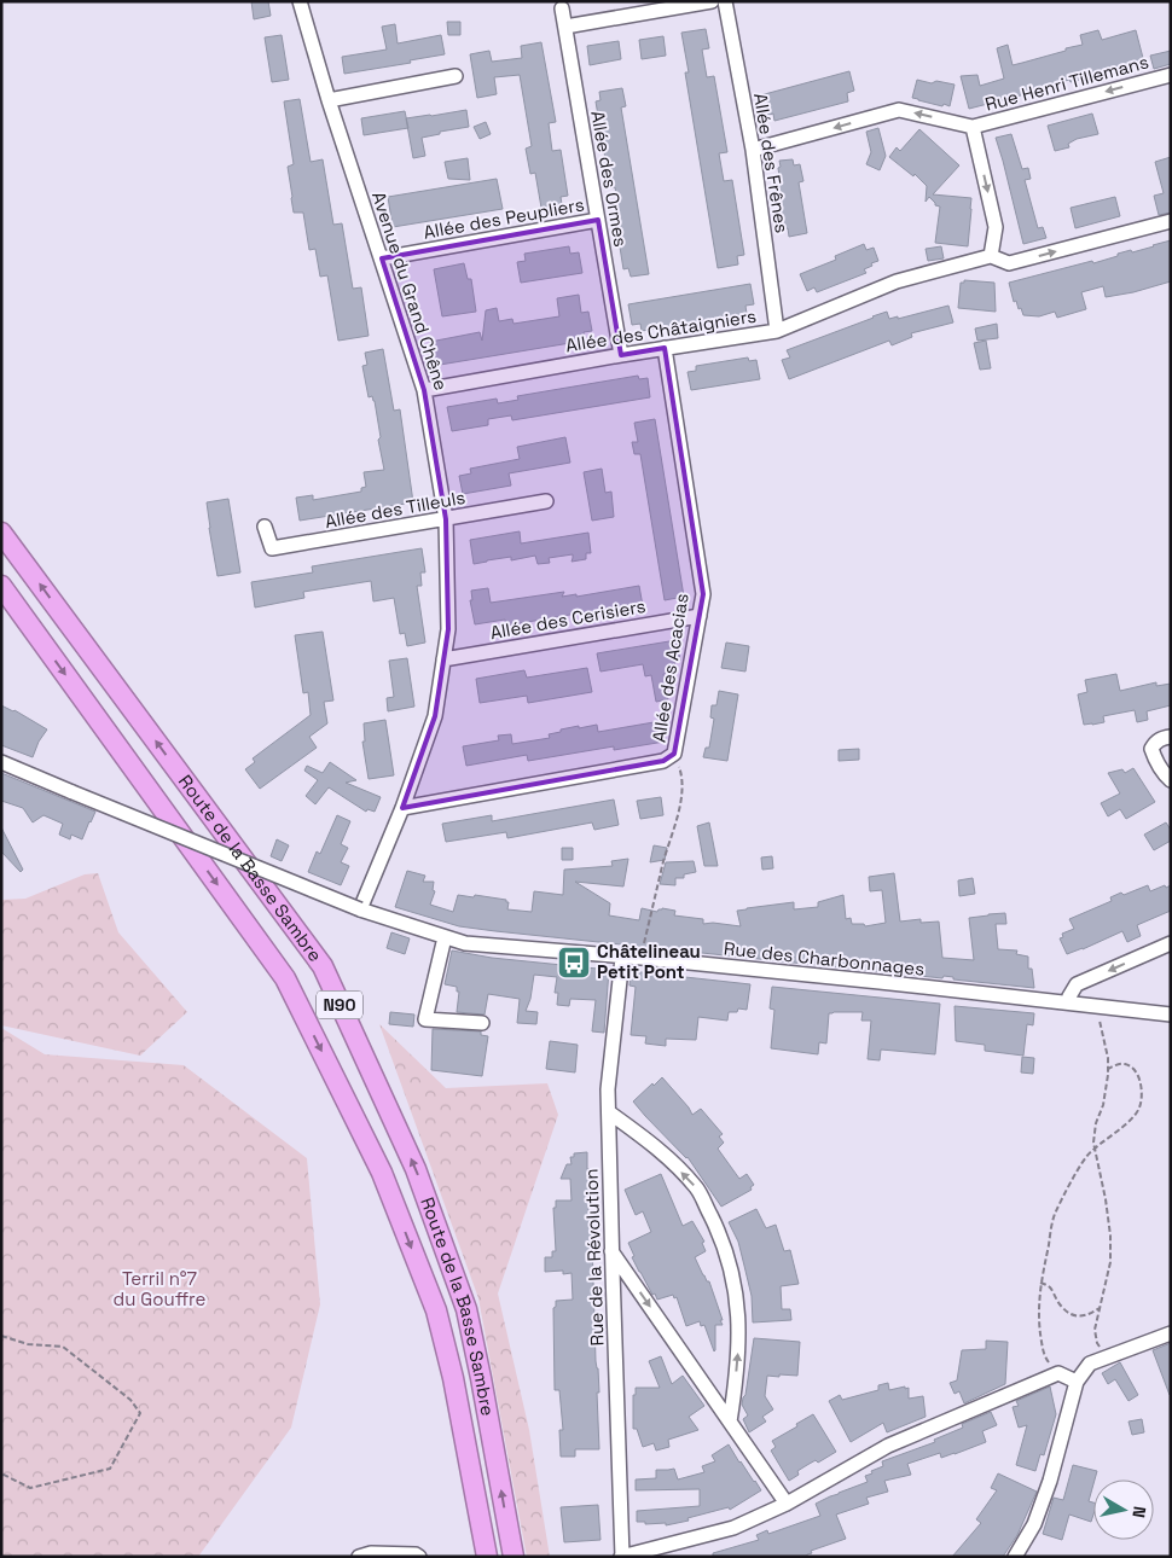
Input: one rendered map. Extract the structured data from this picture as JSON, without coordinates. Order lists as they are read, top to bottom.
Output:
{
  "streets": {
    "highway": ["Route de la Basse Sambre", "N90"],
    "street": [
      "Rue Henri Tillemans",
      "Allée des Frênes",
      "Allée des Ormes",
      "Allée des Peupliers",
      "Avenue du Grand Chêne",
      "Allée des Châtaigniers",
      "Allée des Tilleuls",
      "Allée des Cerisiers",
      "Allée des Acacias",
      "Rue des Charbonnages",
      "Rue de la Révolution"
    ]
  },
  "crossings": [
    ["Rue Henri Tillemans", "Allée des Frênes"],
    ["Rue Henri Tillemans", "Allée des Châtaigniers"],
    ["Allée des Frênes", "Allée des Châtaigniers"],
    ["Allée des Ormes", "Allée des Peupliers"],
    ["Allée des Ormes", "Allée des Châtaigniers"],
    ["Allée des Peupliers", "Avenue du Grand Chêne"],
    ["Avenue du Grand Chêne", "Allée des Châtaigniers"],
    ["Avenue du Grand Chêne", "Allée des Tilleuls"],
    ["Avenue du Grand Chêne", "Allée des Cerisiers"],
    ["Avenue du Grand Chêne", "Allée des Acacias"],
    ["Avenue du Grand Chêne", "Rue des Charbonnages"],
    ["Allée des Châtaigniers", "Allée des Acacias"],
    ["Allée des Cerisiers", "Allée des Acacias"],
    ["Rue des Charbonnages", "Rue de la Révolution"]
  ],
  "parks": ["Terril n°7 du Gouffre"],
  "places": {
    "bus stop": ["Châtelineau Petit Pont"]
  },
  "north": "right"
}
